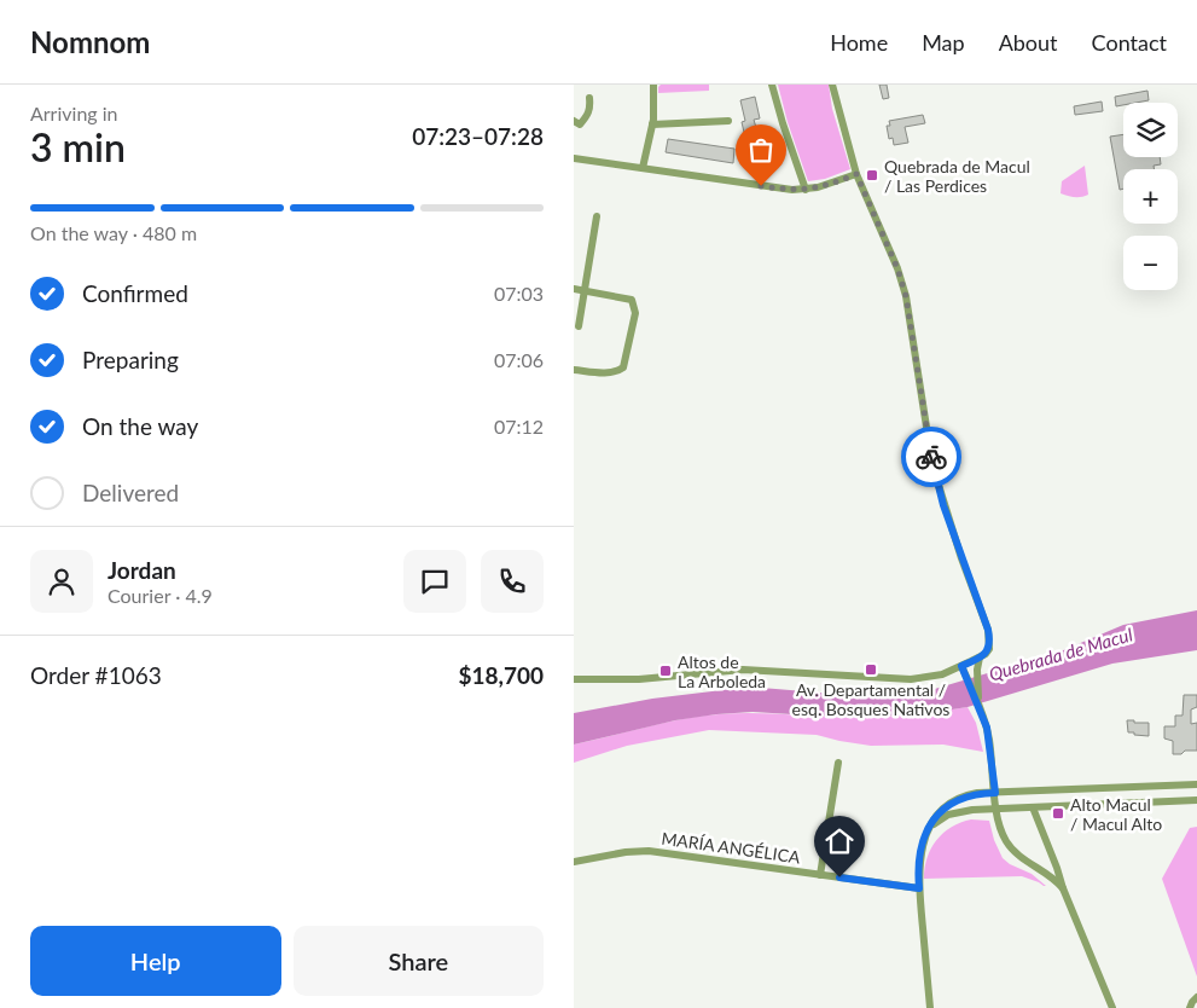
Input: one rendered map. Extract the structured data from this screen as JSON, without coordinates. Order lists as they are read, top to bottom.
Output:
{
  "streets": {
    "street": ["MARÍA ANGÉLICA"]
  },
  "water": ["Quebrada de Macul"],
  "places": {
    "transit": [
      "Quebrada de Macul / Las Perdices",
      "Av. Departamental / esq. Bosques Nativos",
      "Altos de La Arboleda",
      "Alto Macul / Macul Alto"
    ]
  },
  "page": {
    "header": "Nomnom",
    "nav": [
      "Home",
      "Map",
      "About",
      "Contact"
    ],
    "heading": ["3 min", "Arriving in", "07:23–07:28"],
    "panel": [
      "Jordan",
      "Courier · 4.9",
      "Order #1063",
      "$18,700"
    ],
    "map_buttons": ["+", "−"],
    "bar": "On the way · 480 m",
    "list": [
      ["Confirmed", "07:03"],
      ["Preparing", "07:06"],
      ["On the way", "07:12"],
      "Delivered"
    ],
    "buttons": ["Help", "Share"]
  }
}
